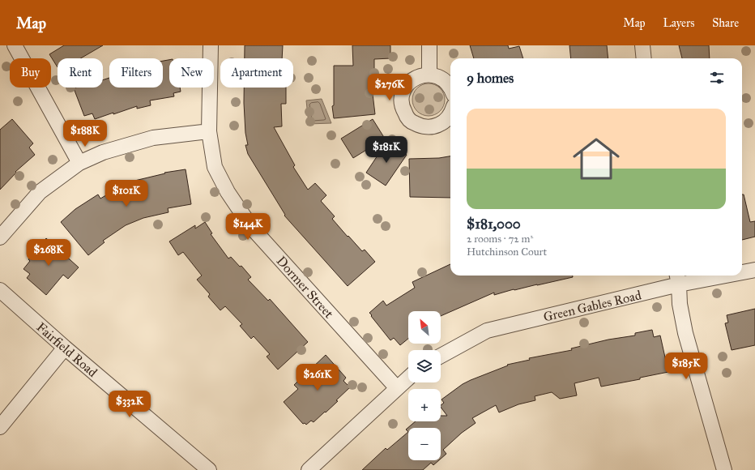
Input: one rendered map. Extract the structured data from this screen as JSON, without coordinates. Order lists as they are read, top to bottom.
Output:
{
  "streets": {
    "street": ["Dormer Street", "Green Gables Road", "Fairfield Road"]
  },
  "north": "top left",
  "page": {
    "header": "Map",
    "nav": ["Map", "Layers", "Share"],
    "chip": [
      "Buy",
      "Rent",
      "Filters",
      "New",
      "Apartment"
    ],
    "heading": "9 homes",
    "price": [
      "$276K",
      "$188K",
      "$181K",
      "$101K",
      "$144K",
      "$268K",
      "$185K",
      "$261K",
      "$332K"
    ],
    "list": [
      {
        "name": "$181,000",
        "note": "2 rooms · 72 m² · Hutchinson Court"
      }
    ],
    "map_buttons": ["+", "−"]
  }
}
